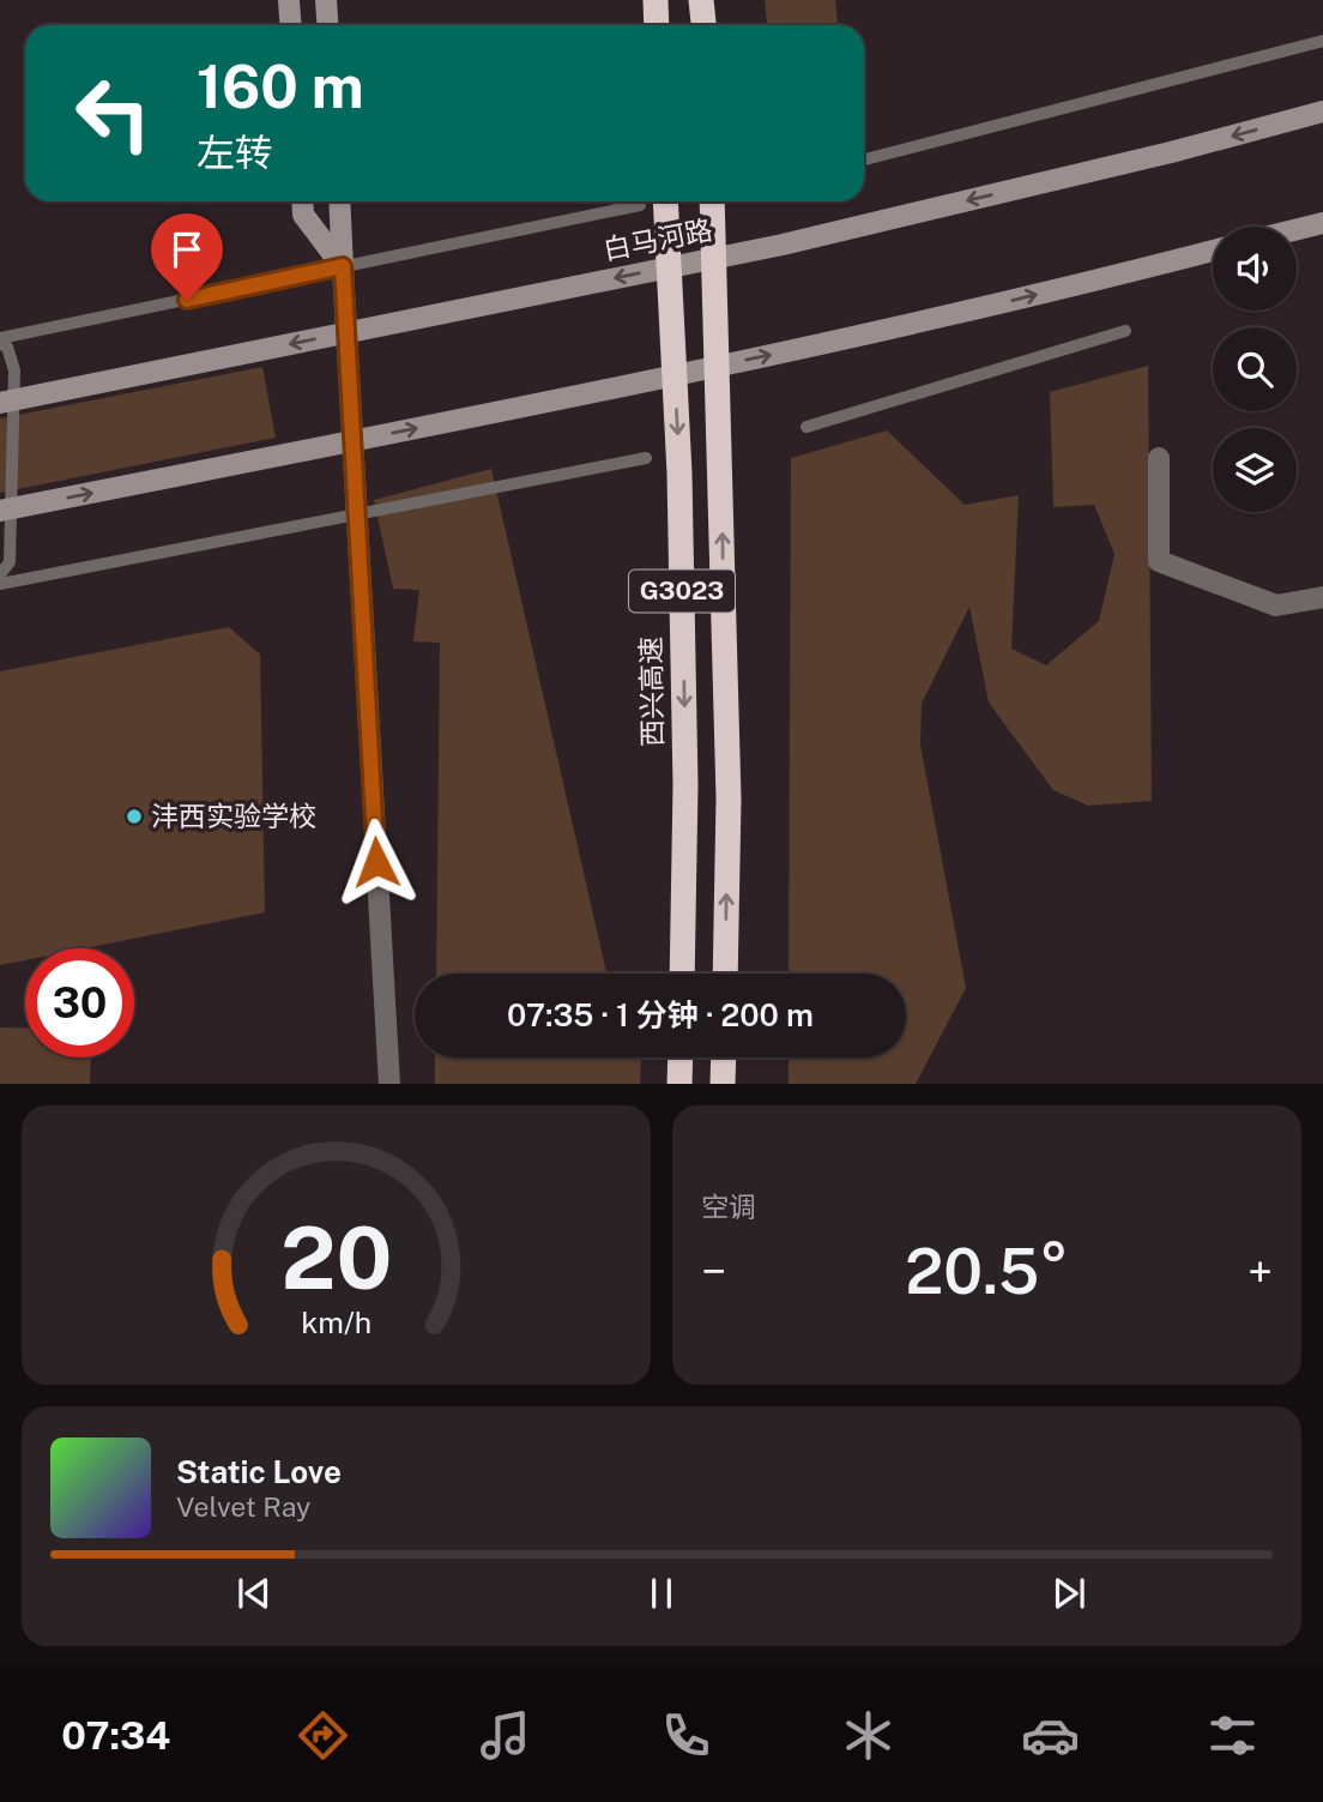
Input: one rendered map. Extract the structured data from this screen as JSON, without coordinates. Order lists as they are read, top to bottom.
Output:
{
  "streets": {
    "highway": ["G3023", "西兴高速"],
    "main road": ["白马河路"]
  },
  "places": ["沣西实验学校"],
  "page": {
    "turn": ["160 m", "左转"],
    "limit": "30",
    "trip": "07:35 · 1 分钟 · 200 m",
    "tile": "空调",
    "heat": ["−", "20.5°", "+"],
    "song": ["Static Love", "Velvet Ray"],
    "tabs": "07:34",
    "gauge": ["20", "km/h"]
  }
}
